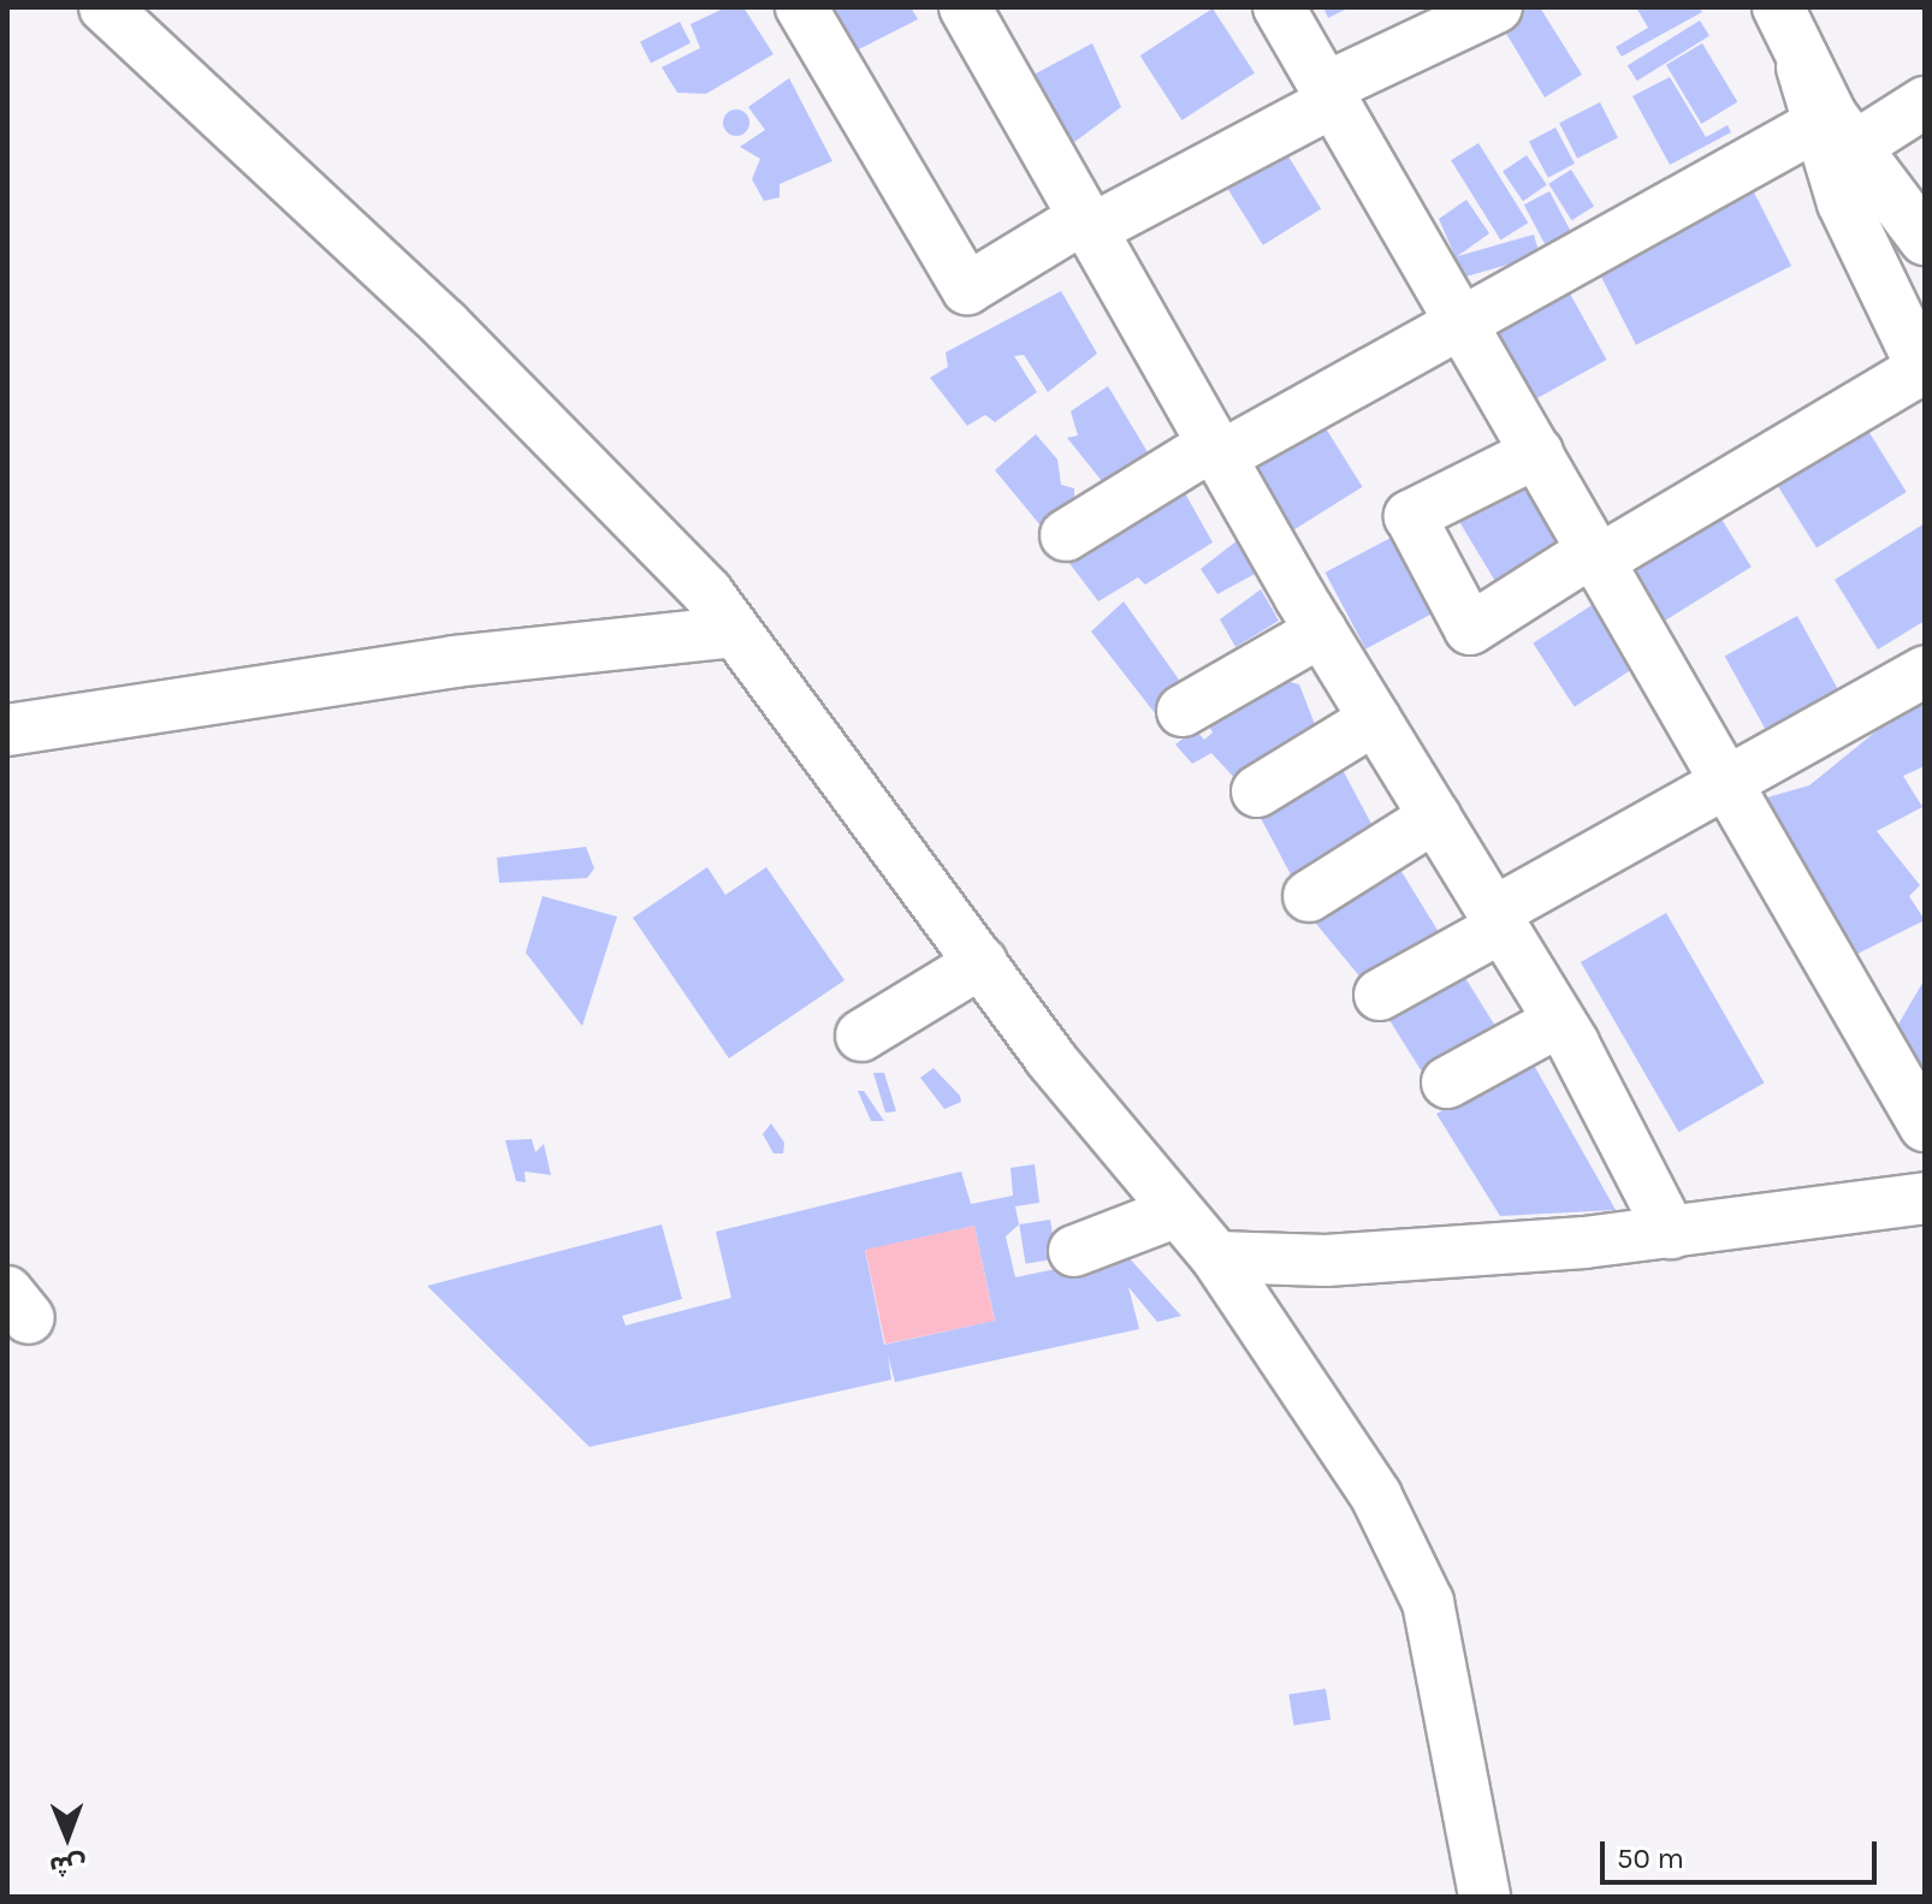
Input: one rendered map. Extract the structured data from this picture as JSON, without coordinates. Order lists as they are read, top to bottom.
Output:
{
  "scale_bar": "50 m",
  "north": "bottom"
}
